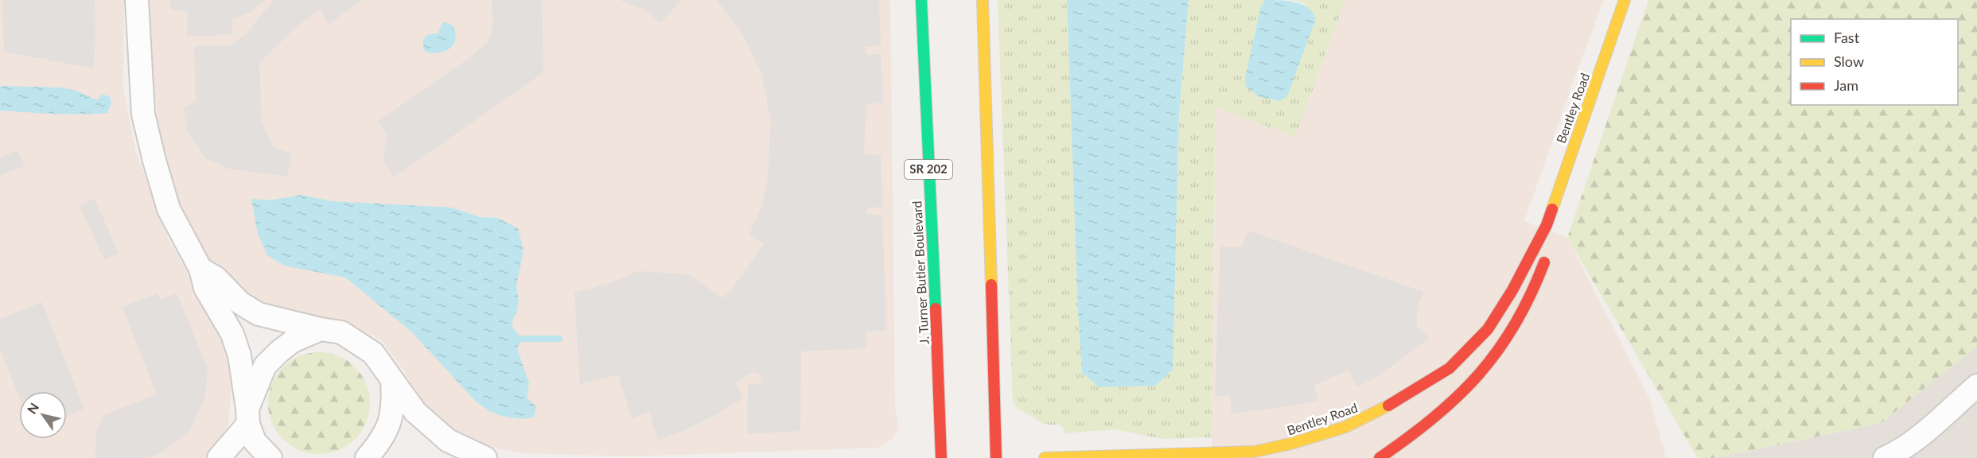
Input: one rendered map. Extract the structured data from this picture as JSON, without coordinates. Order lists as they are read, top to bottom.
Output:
{
  "streets": {
    "street": ["Bentley Road", "SR 202", "J. Turner Butler Boulevard"]
  },
  "legend": ["Fast", "Slow", "Jam"],
  "north": "top left"
}
